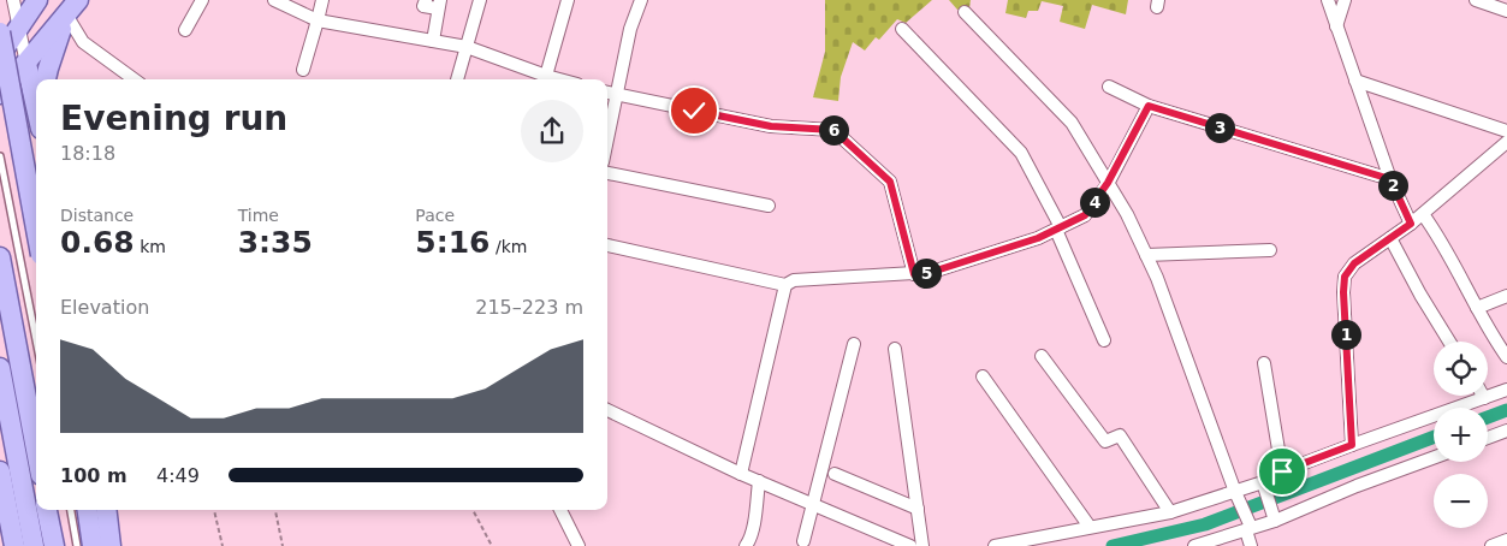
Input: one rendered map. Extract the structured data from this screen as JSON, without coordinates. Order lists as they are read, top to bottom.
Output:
{
  "page": {
    "heading": ["Evening run", "18:18"],
    "pins": [
      "3",
      "6",
      "2",
      "4",
      "5",
      "1"
    ],
    "stats": [
      ["Distance", "0.68 km"],
      ["Time", "3:35"],
      ["Pace", "5:16 /km"]
    ],
    "chart": ["Elevation", "215–223 m"],
    "map_buttons": ["+", "−"],
    "list": [
      {
        "name": "100 m",
        "note": "4:49"
      }
    ]
  }
}
